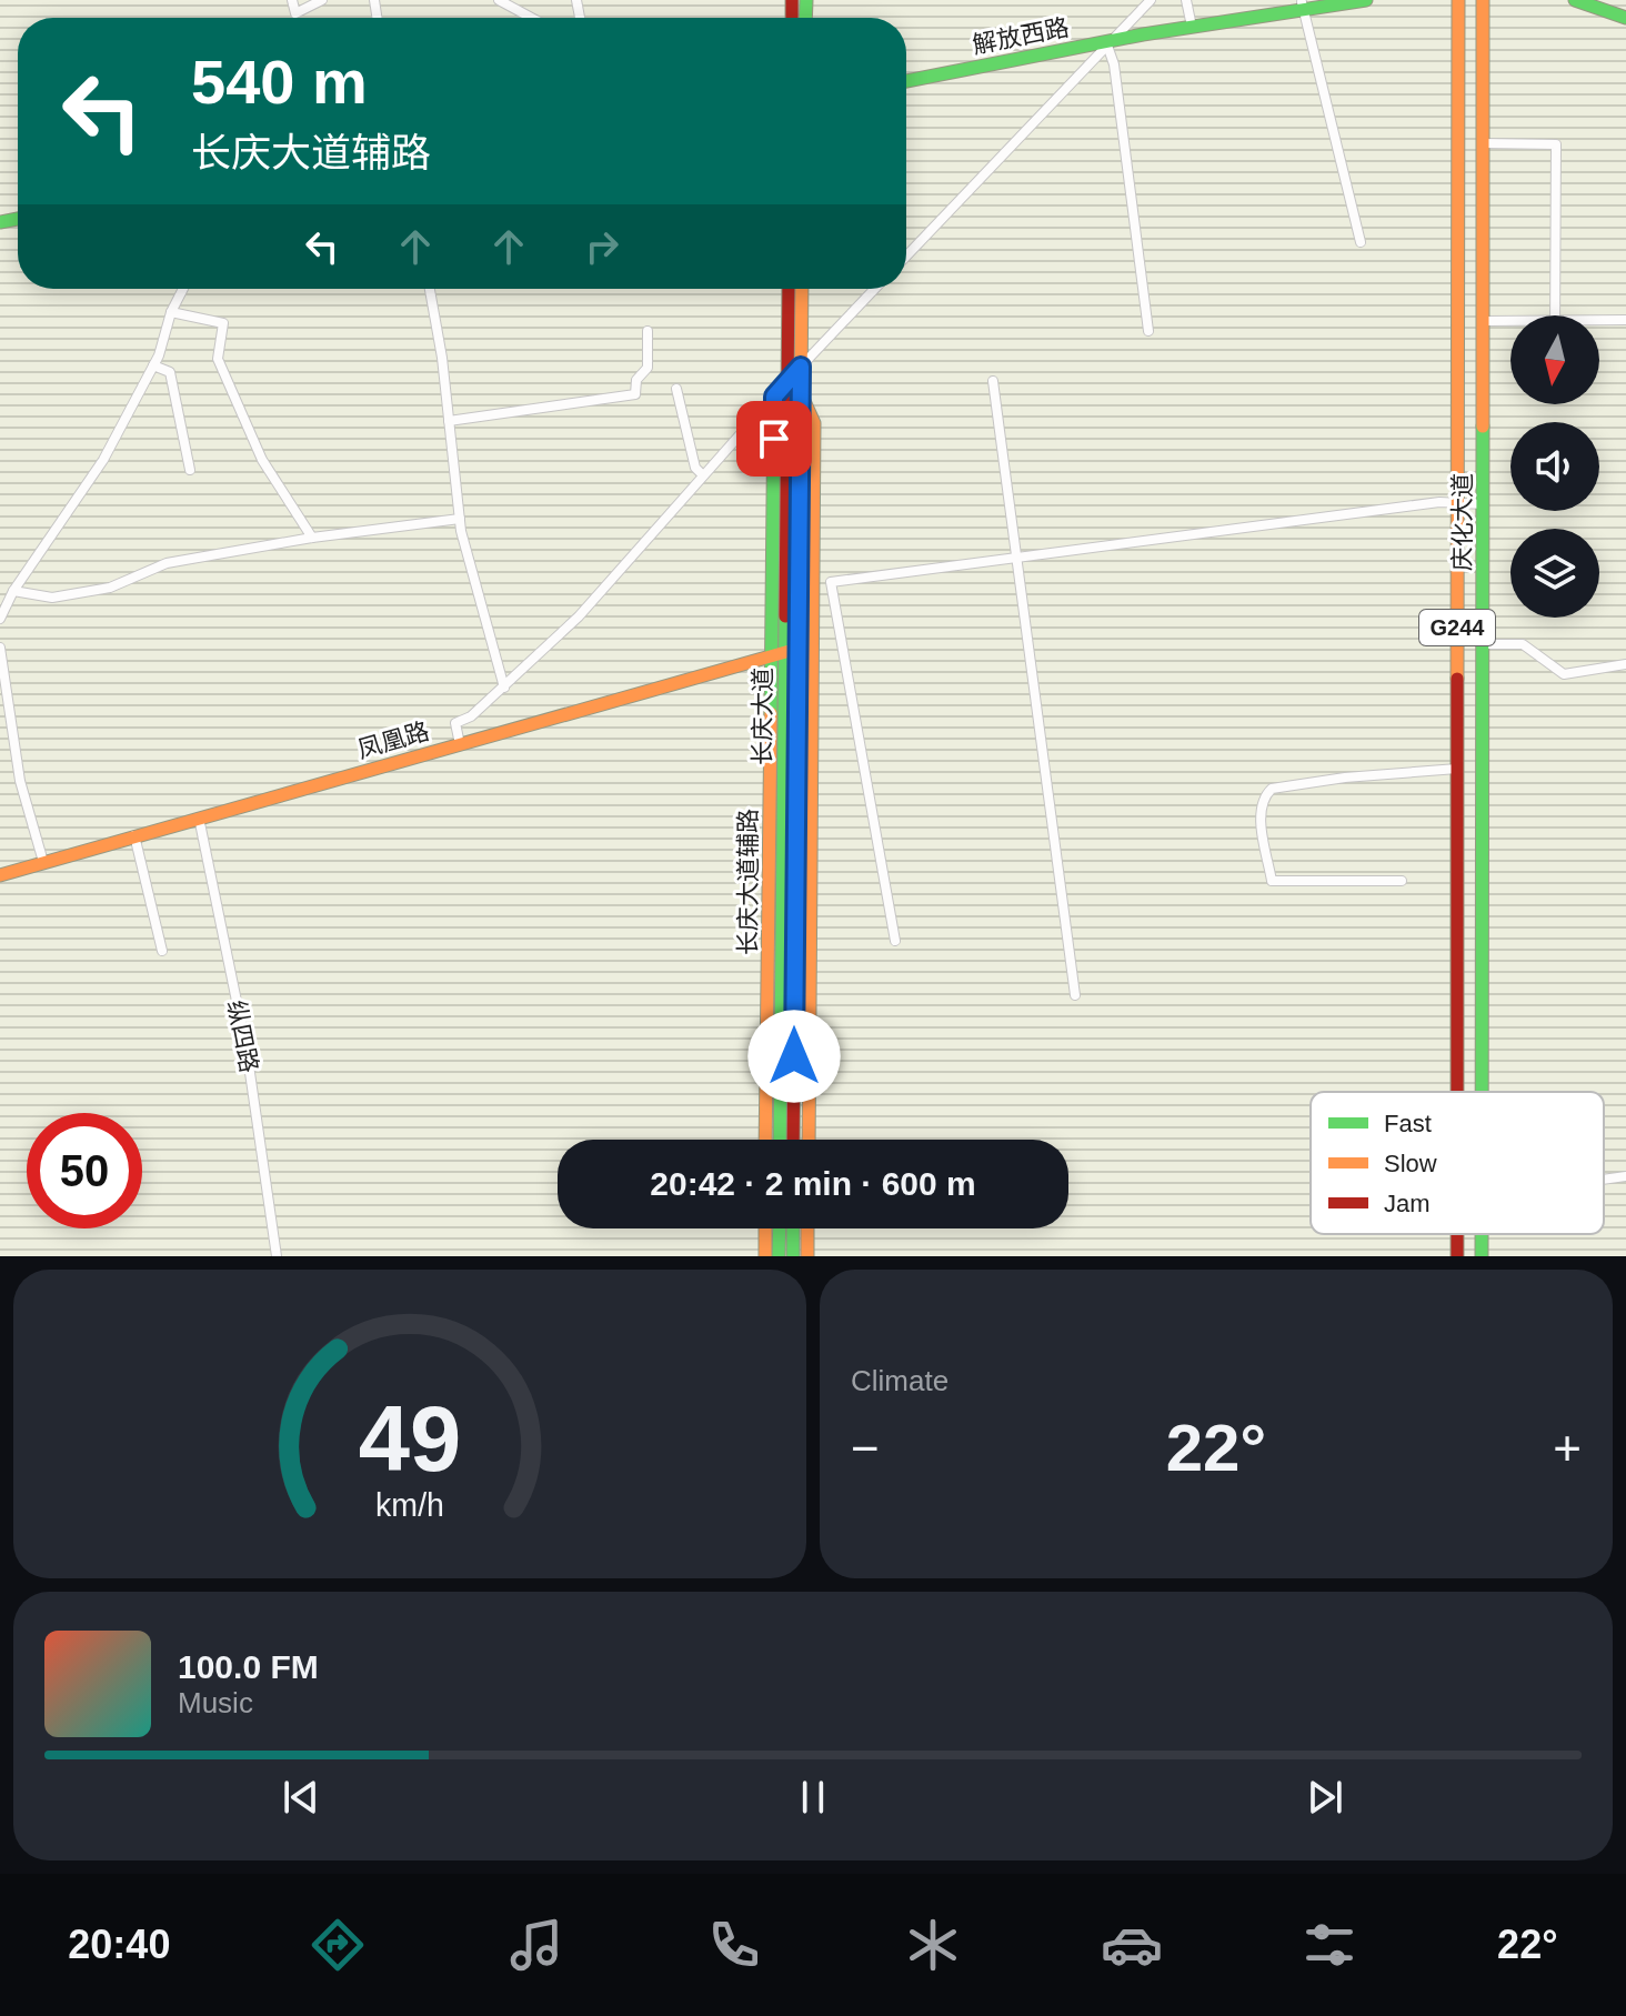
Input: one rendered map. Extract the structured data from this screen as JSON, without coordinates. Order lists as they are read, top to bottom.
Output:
{
  "streets": {
    "main road": [
      "解放西路",
      "庆化大道",
      "G244",
      "长庆大道",
      "凤凰路",
      "长庆大道辅路"
    ],
    "street": ["纵四路"]
  },
  "crossings": [
    ["长庆大道", "凤凰路"],
    ["长庆大道", "长庆大道辅路"],
    ["凤凰路", "长庆大道辅路"],
    ["凤凰路", "纵四路"]
  ],
  "legend": ["Fast", "Slow", "Jam"],
  "north": "bottom",
  "page": {
    "turn": ["540 m", "长庆大道辅路"],
    "limit": "50",
    "trip": "20:42 · 2 min · 600 m",
    "tile": "Climate",
    "heat": ["−", "22°", "+"],
    "song": ["100.0 FM", "Music"],
    "tabs": ["20:40", "22°"],
    "gauge": ["49", "km/h"]
  }
}
